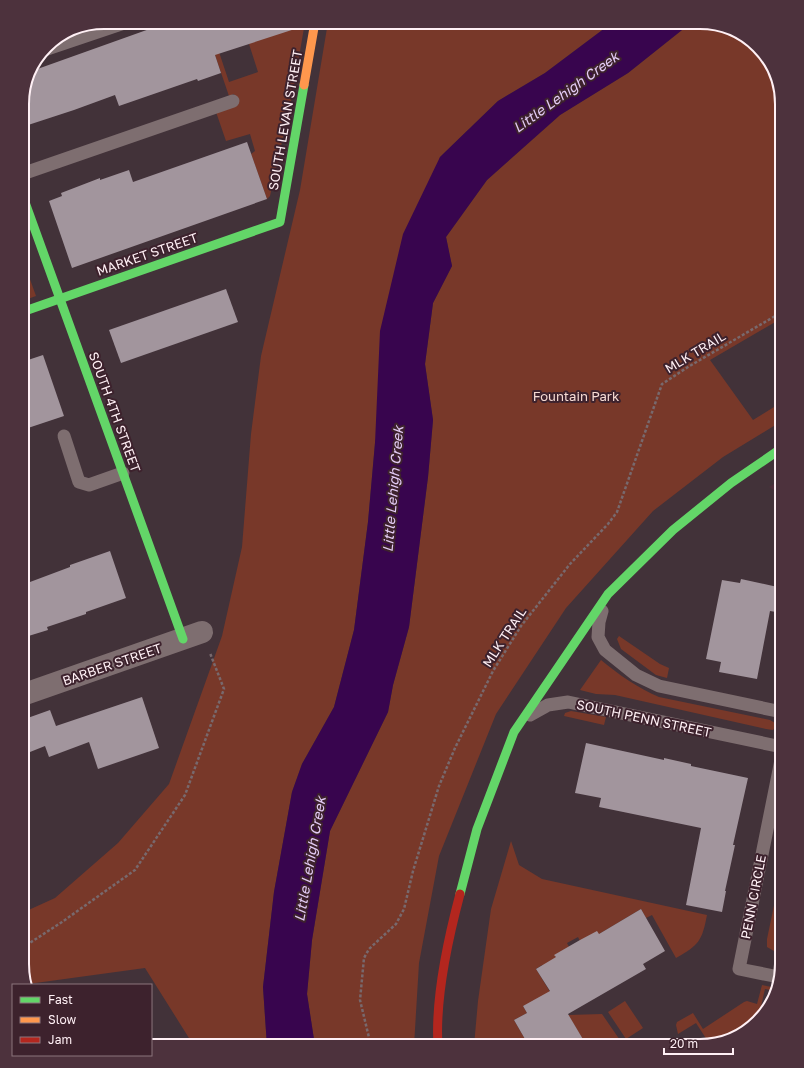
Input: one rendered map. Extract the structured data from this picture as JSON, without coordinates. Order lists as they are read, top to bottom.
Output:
{
  "streets": {
    "street": [
      "SOUTH LEVAN STREET",
      "MARKET STREET",
      "SOUTH 4TH STREET",
      "BARBER STREET"
    ],
    "lane": ["SOUTH PENN STREET", "PENN CIRCLE"],
    "path": ["MLK TRAIL"]
  },
  "crossings": [
    ["SOUTH LEVAN STREET", "MARKET STREET"],
    ["MARKET STREET", "SOUTH 4TH STREET"],
    ["SOUTH 4TH STREET", "BARBER STREET"]
  ],
  "water": ["Little Lehigh Creek"],
  "parks": ["Fountain Park"],
  "legend": ["Fast", "Slow", "Jam"],
  "scale_bar": "20 m"
}
